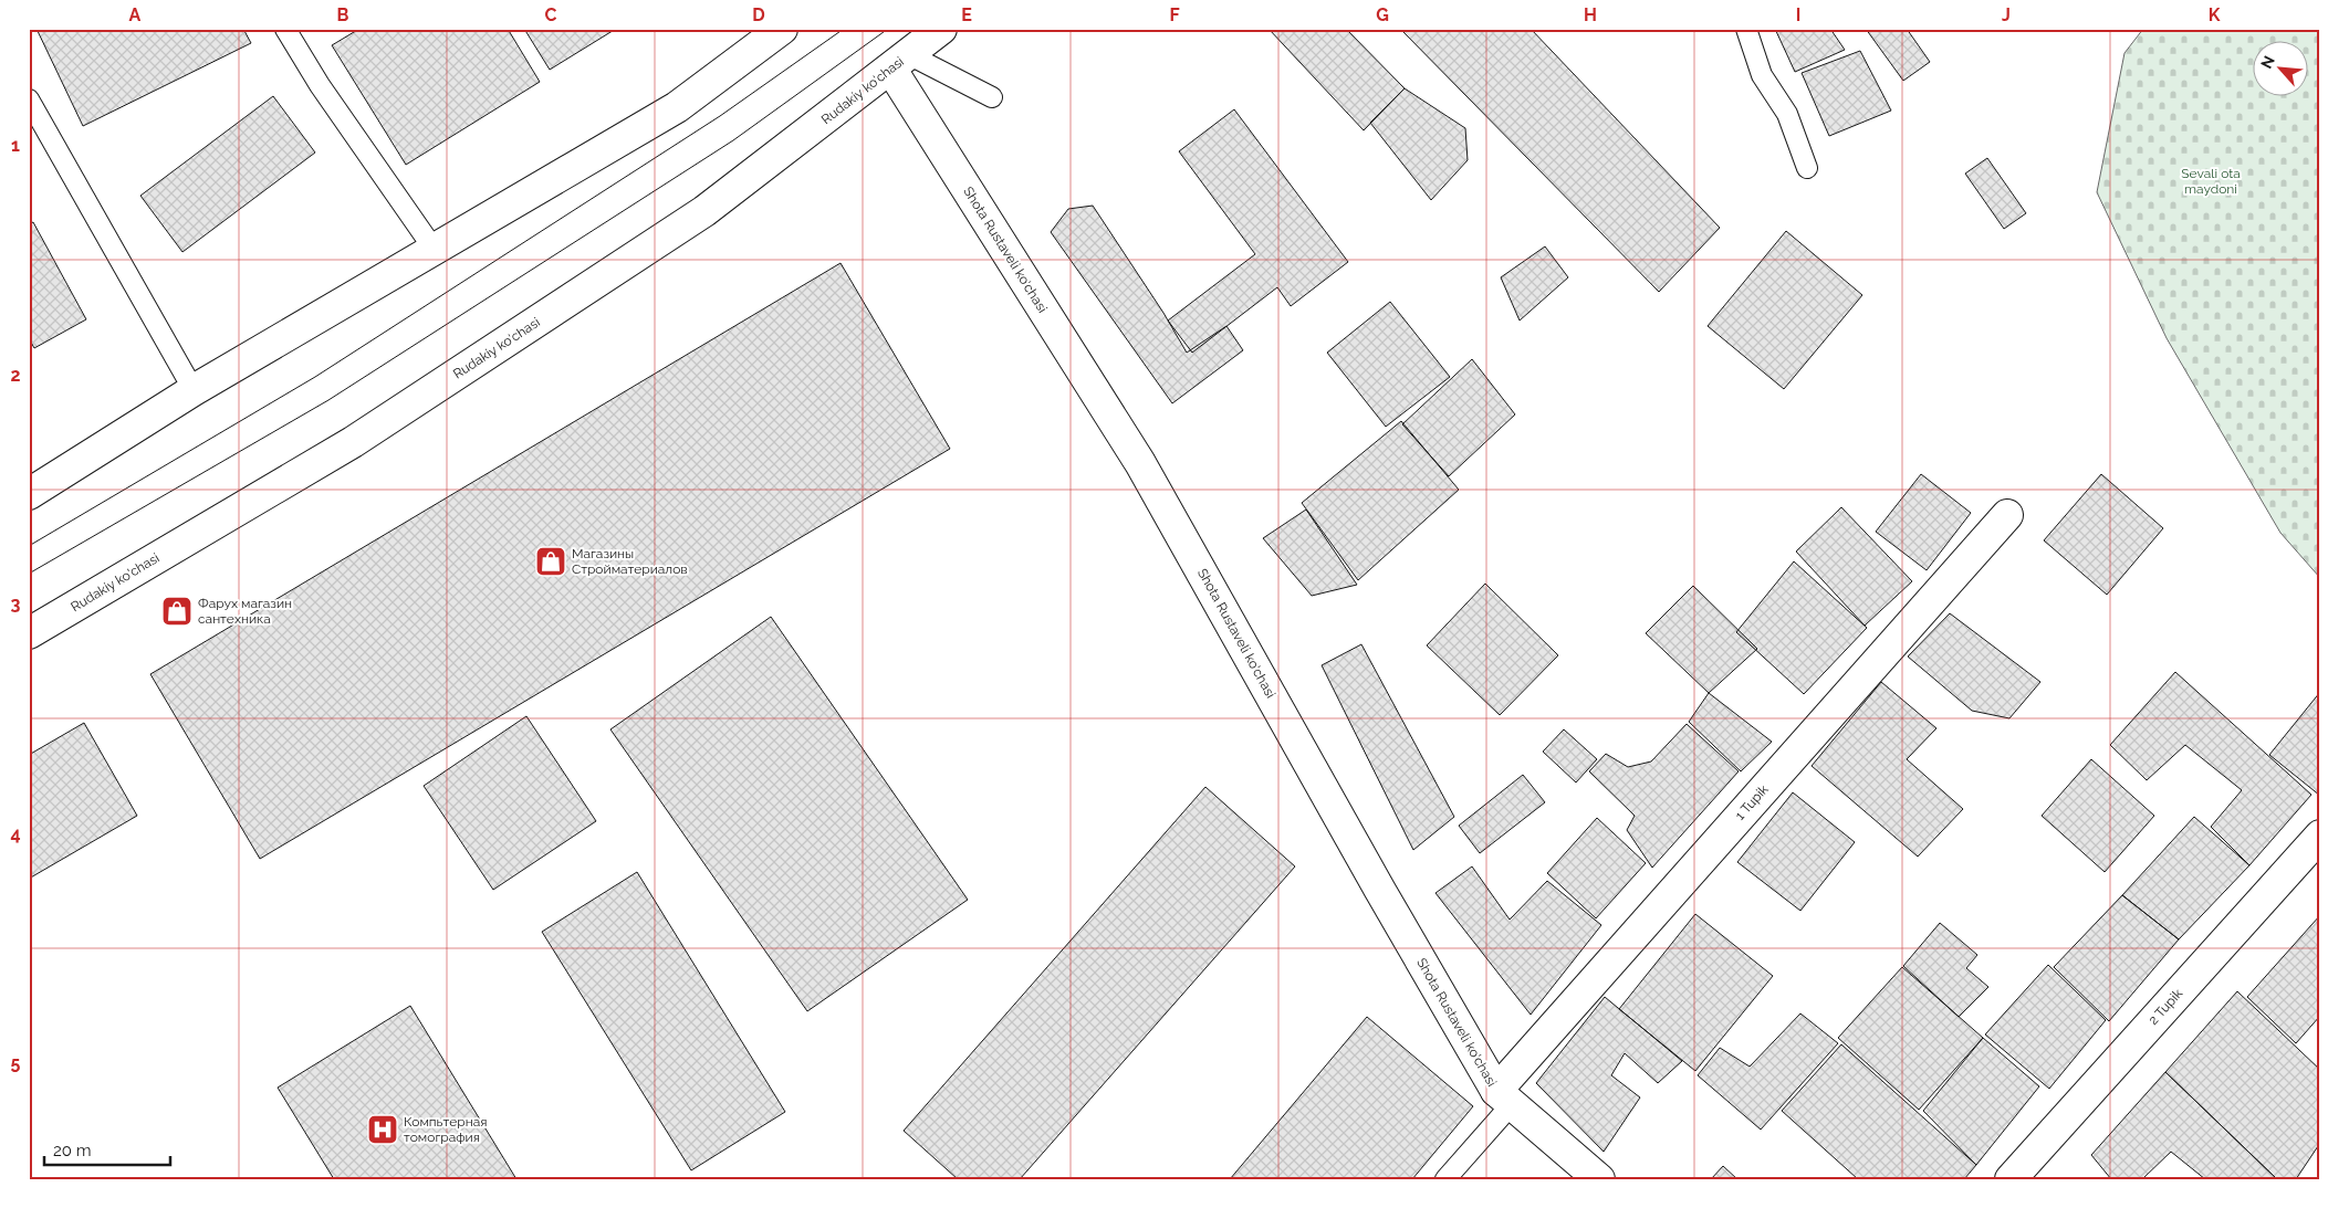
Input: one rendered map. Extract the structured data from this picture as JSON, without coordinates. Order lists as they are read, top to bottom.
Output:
{
  "streets": {
    "street": [
      "Rudakiy ko'chasi",
      "Shota Rustaveli ko'chasi",
      "1 Tupik",
      "2 Tupik"
    ]
  },
  "crossings": [
    ["Rudakiy ko'chasi", "Shota Rustaveli ko'chasi"],
    ["Shota Rustaveli ko'chasi", "1 Tupik"]
  ],
  "parks": ["Sevali ota maydoni"],
  "places": {
    "shop": ["Магазины Стройматериалов", "Фарух магазин сантехника"],
    "hospital": ["Компьтерная томография"]
  },
  "scale_bar": "20 m",
  "north": "top left",
  "grid": {
    "columns": [
      "A",
      "B",
      "C",
      "D",
      "E",
      "F",
      "G",
      "H",
      "I",
      "J",
      "K"
    ],
    "rows": [
      "1",
      "2",
      "3",
      "4",
      "5"
    ]
  }
}
